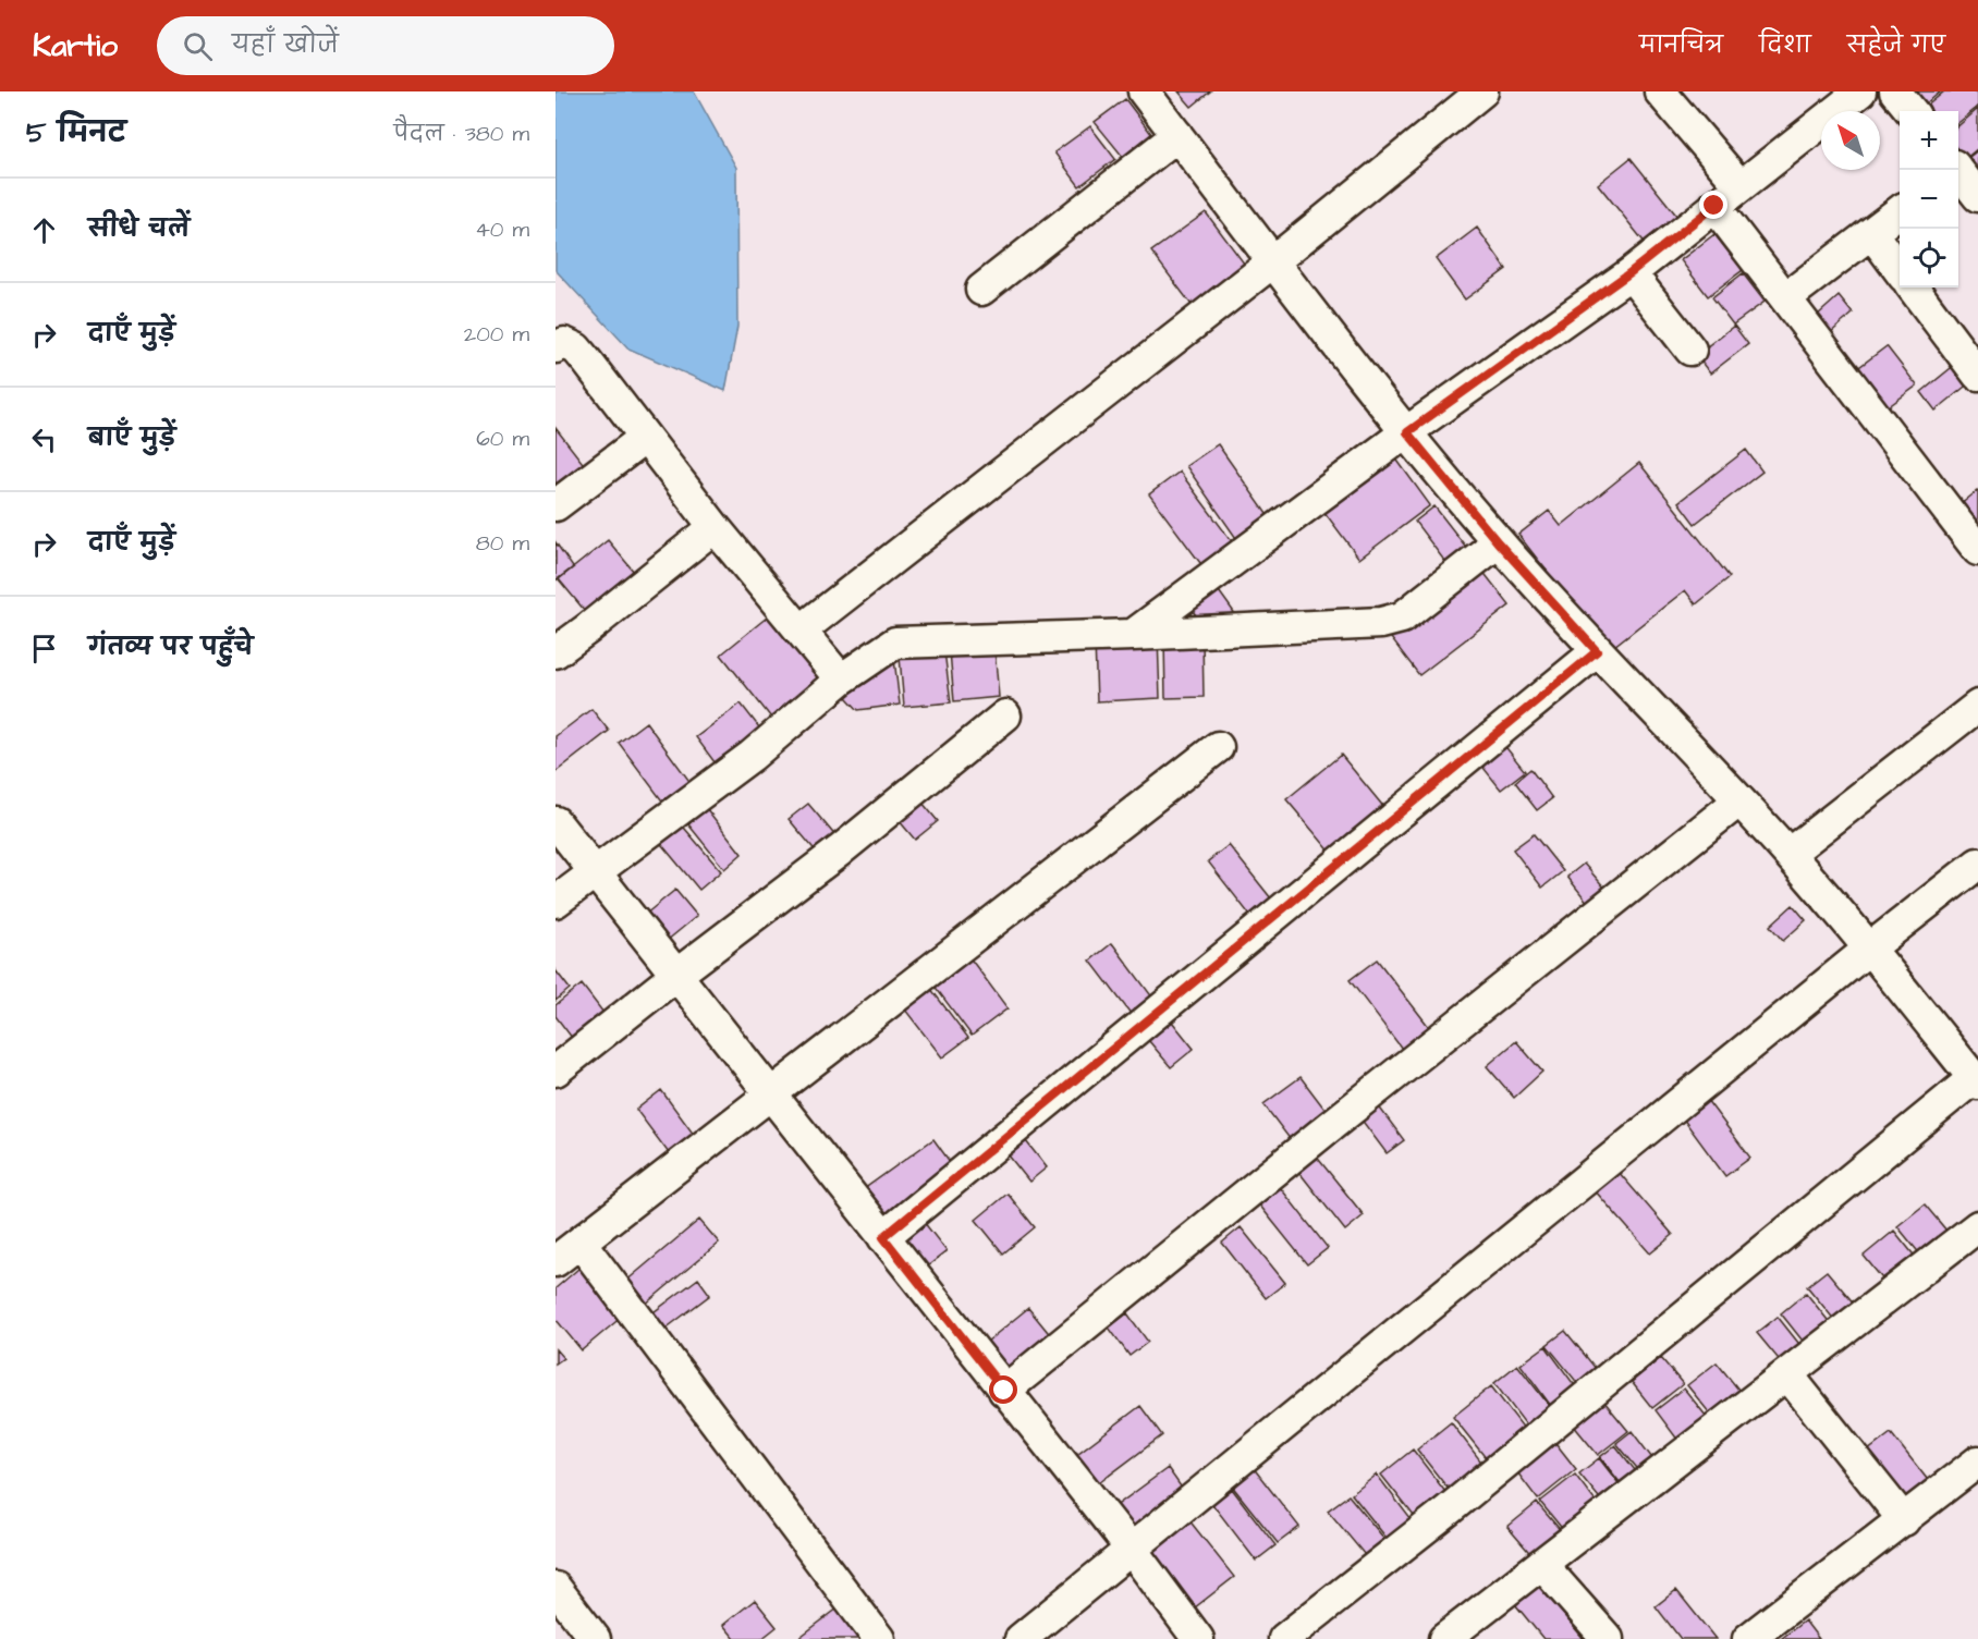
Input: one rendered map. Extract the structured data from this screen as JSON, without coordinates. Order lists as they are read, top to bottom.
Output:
{
  "north": "top left",
  "page": {
    "header": "Kartio",
    "search": "यहाँ खोजें",
    "nav": ["मानचित्र", "दिशा", "सहेजे गए"],
    "heading": ["5 मिनट", "पैदल · 380 m"],
    "map_buttons": ["+", "−"],
    "list": [
      ["सीधे चलें", "40 m"],
      ["दाएँ मुड़ें", "200 m"],
      ["बाएँ मुड़ें", "60 m"],
      ["दाएँ मुड़ें", "80 m"],
      "गंतव्य पर पहुँचे"
    ]
  }
}
